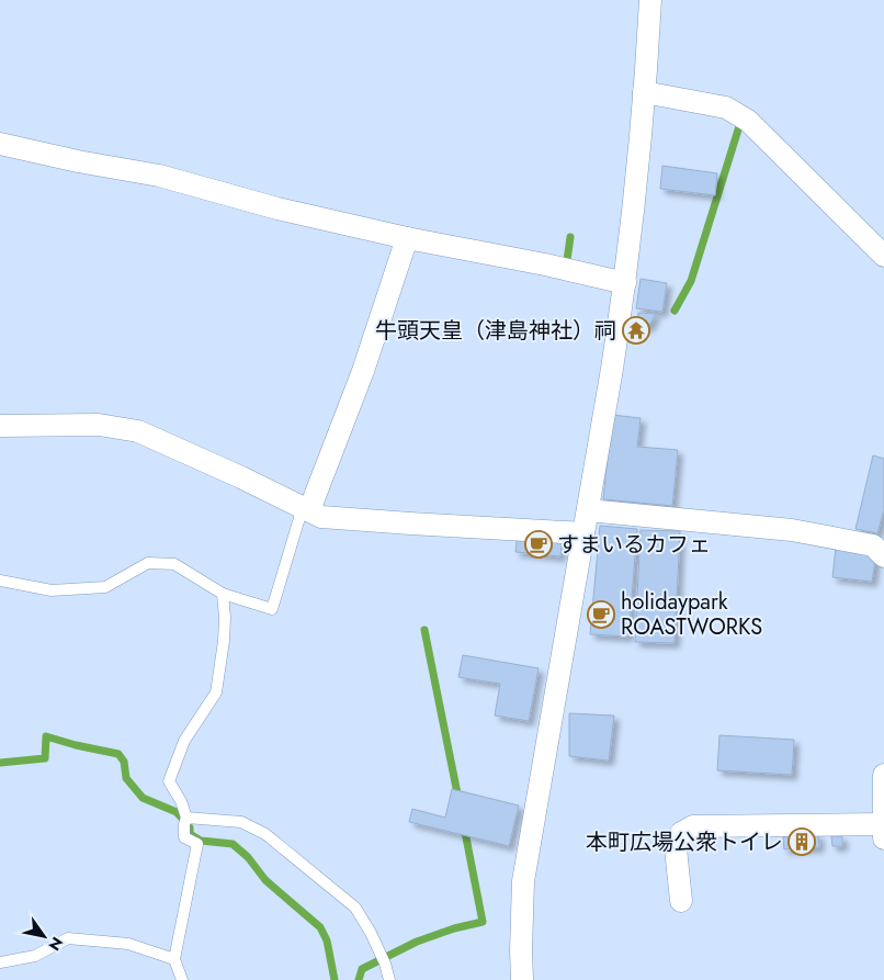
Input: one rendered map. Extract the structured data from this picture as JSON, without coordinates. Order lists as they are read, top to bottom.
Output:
{
  "places": {
    "temple": ["牛頭天皇（津島神社）祠"],
    "cafe": ["すまいるカフェ", "holidaypark ROASTWORKS"],
    "building": ["本町広場公衆トイレ"]
  },
  "north": "bottom right"
}
